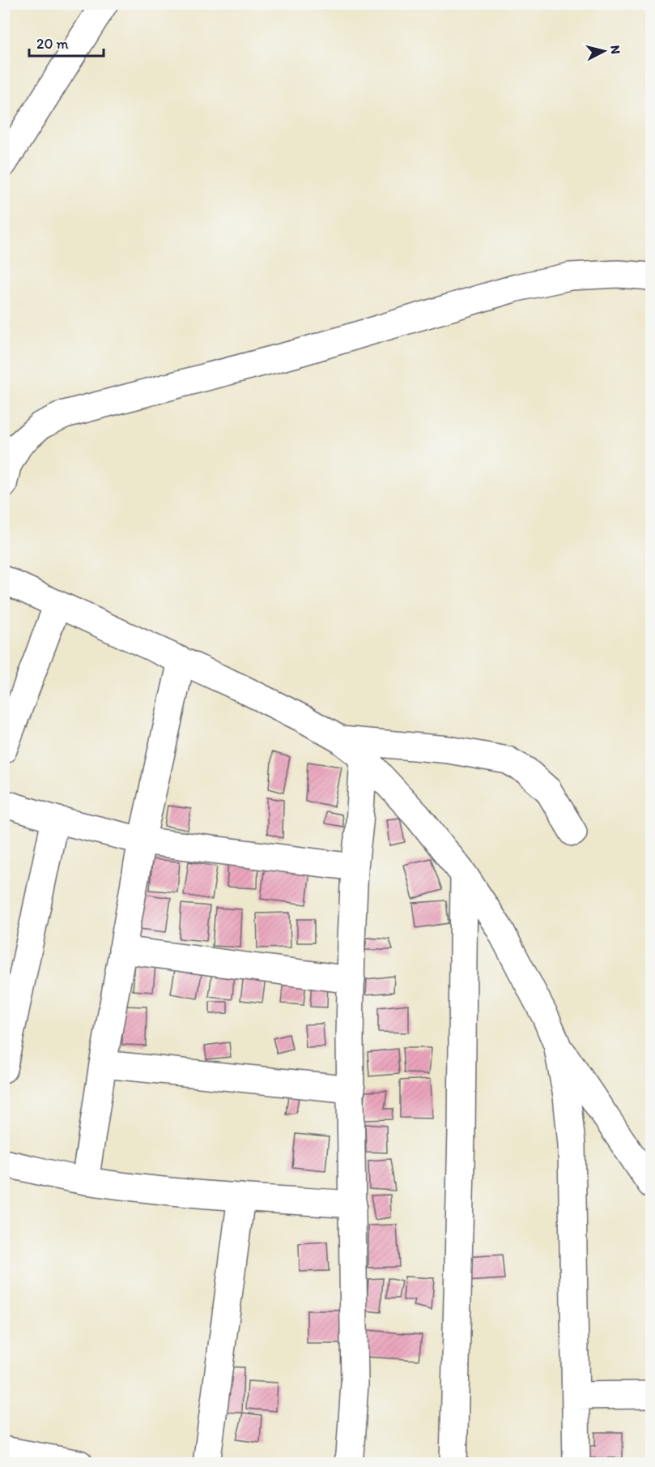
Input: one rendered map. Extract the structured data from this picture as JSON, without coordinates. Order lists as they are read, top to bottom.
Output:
{
  "scale_bar": "20 m",
  "north": "right"
}
